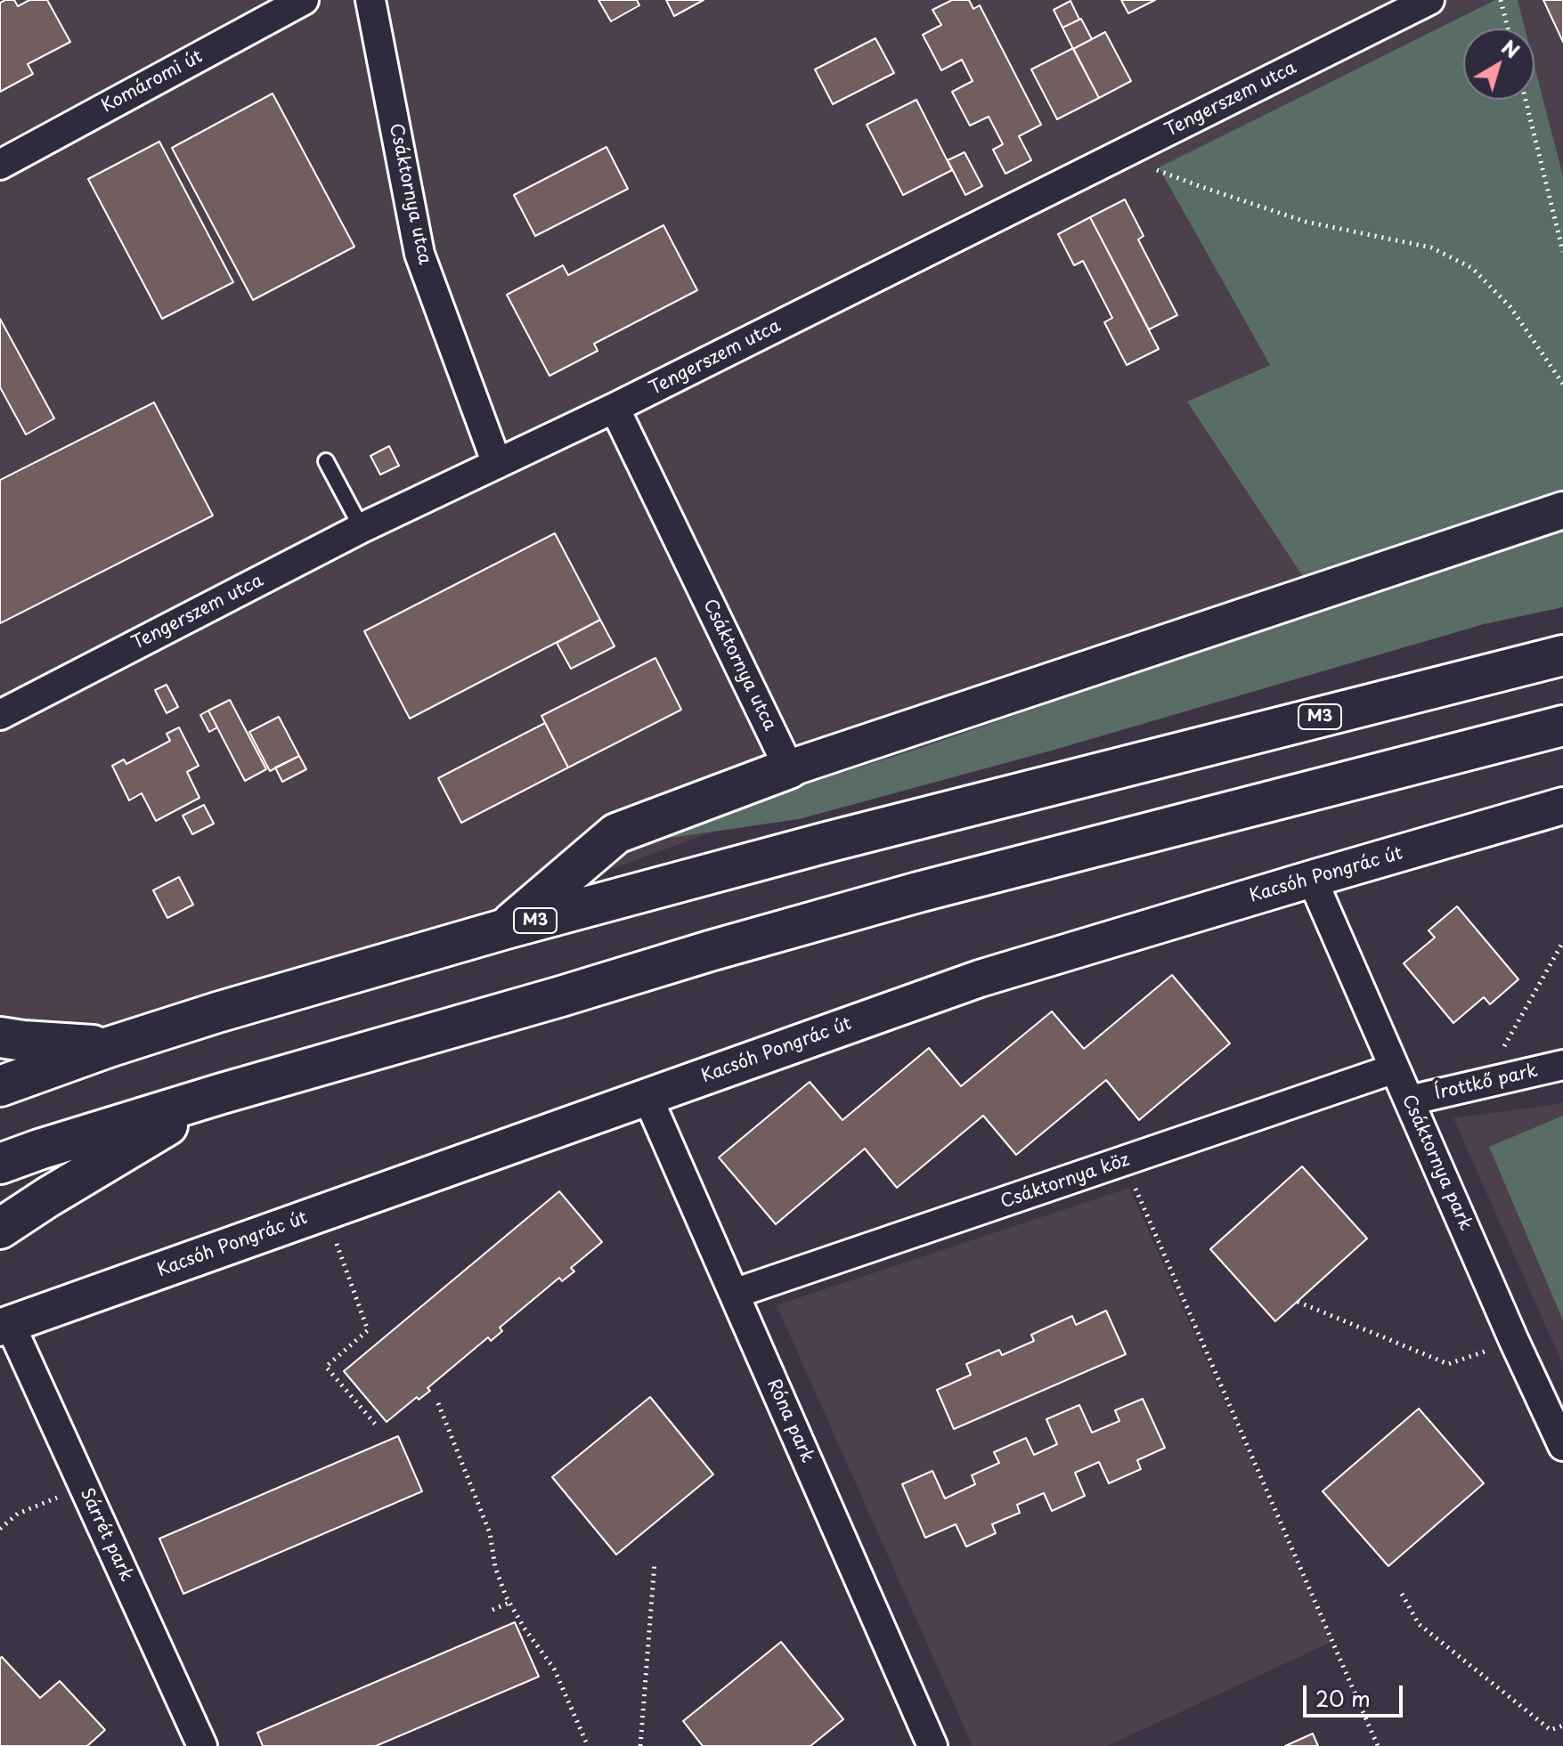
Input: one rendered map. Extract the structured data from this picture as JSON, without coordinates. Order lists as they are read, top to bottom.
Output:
{
  "streets": {
    "main road": ["M3"],
    "street": [
      "Komáromi út",
      "Tengerszem utca",
      "Csáktornya utca",
      "Kacsóh Pongrác út",
      "Írottkő park",
      "Csáktornya park",
      "Csáktornya köz",
      "Róna park",
      "Sárrét park"
    ]
  },
  "crossings": [
    ["Tengerszem utca", "Csáktornya utca"],
    ["Kacsóh Pongrác út", "Csáktornya park"],
    ["Kacsóh Pongrác út", "Róna park"],
    ["Kacsóh Pongrác út", "Sárrét park"],
    ["Írottkő park", "Csáktornya park"],
    ["Csáktornya park", "Csáktornya köz"],
    ["Csáktornya köz", "Róna park"]
  ],
  "scale_bar": "20 m",
  "north": "top right"
}
